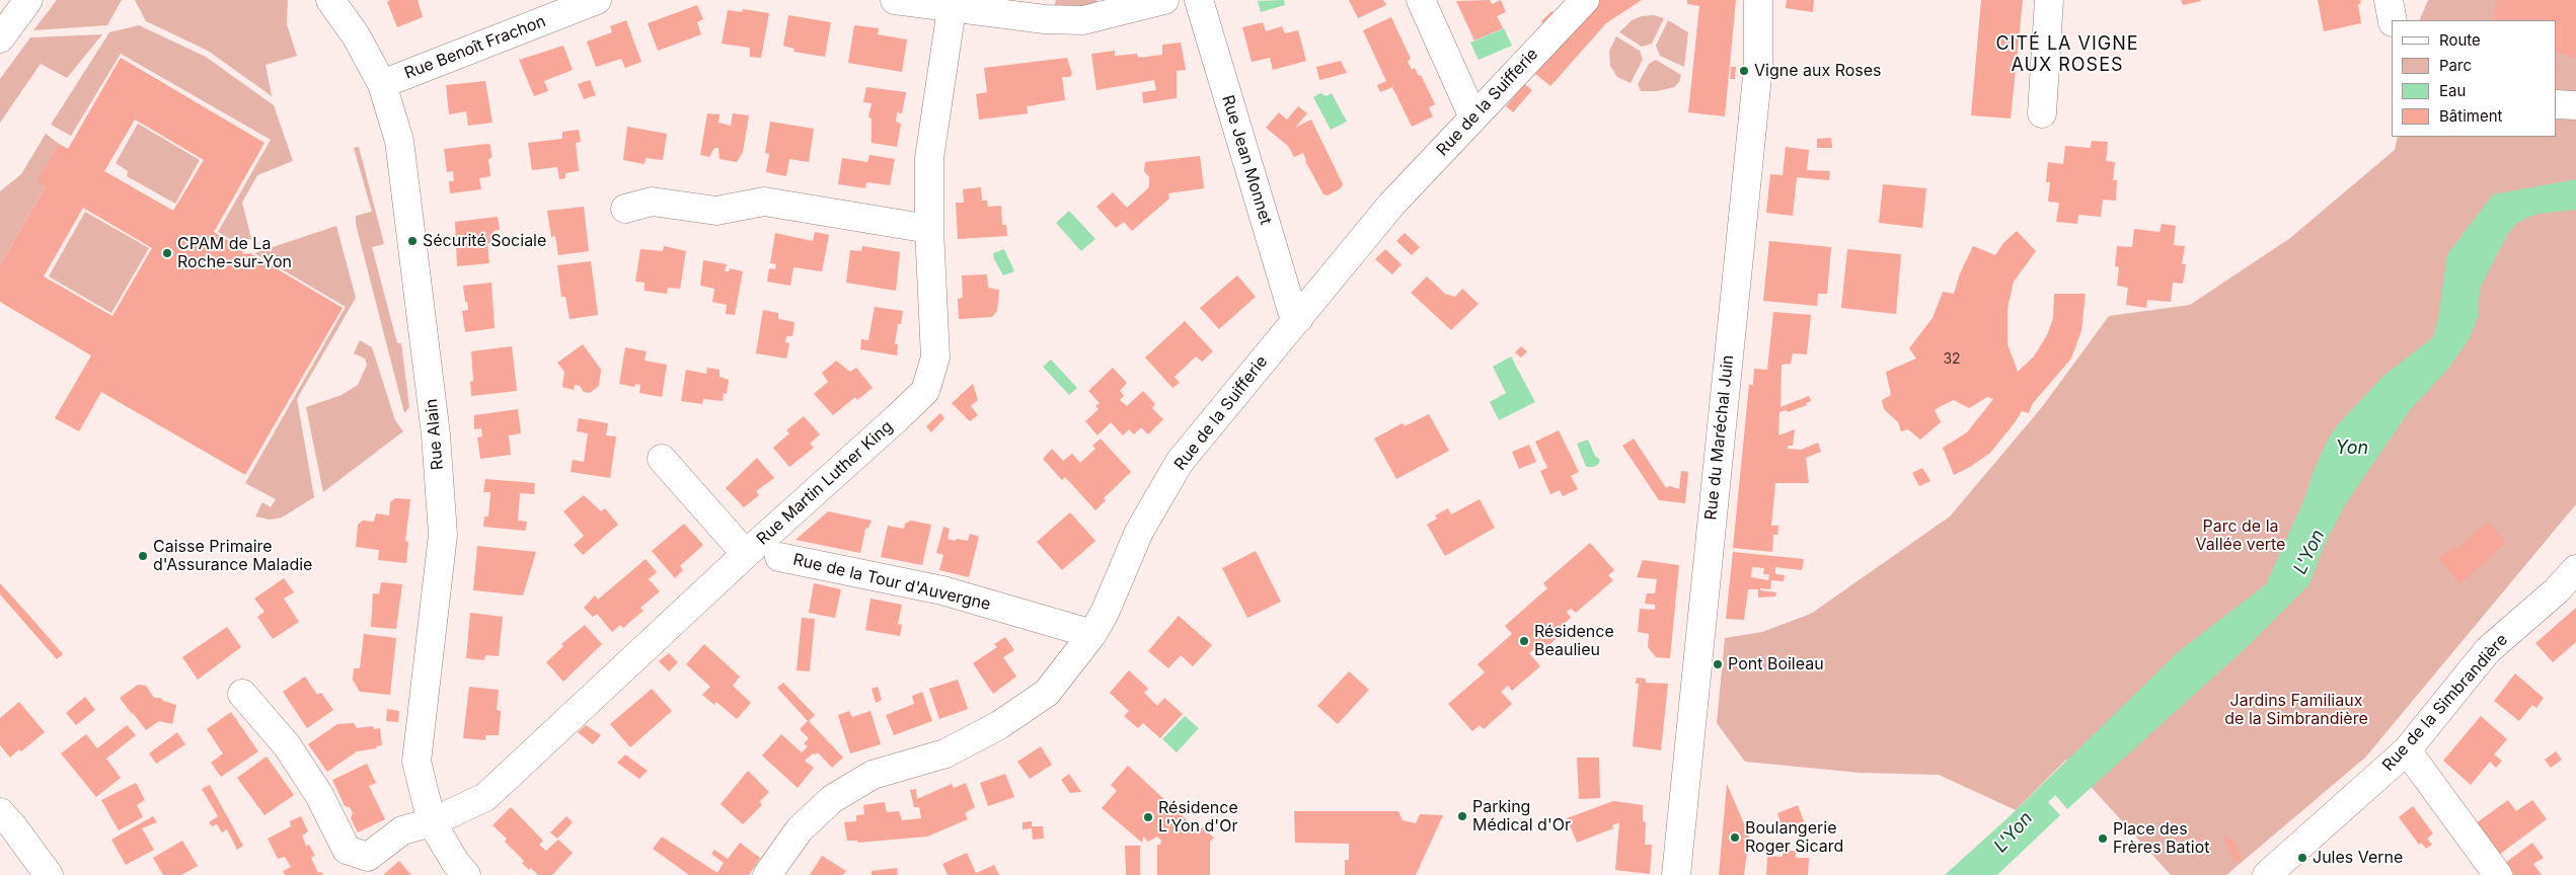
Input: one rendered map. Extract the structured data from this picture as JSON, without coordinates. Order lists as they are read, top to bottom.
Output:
{
  "streets": {
    "street": [
      "Rue Benoît Frachon",
      "Rue de la Suifferie",
      "Rue Jean Monnet",
      "Rue Alain",
      "Rue du Maréchal Juin",
      "Rue Martin Luther King",
      "Rue de la Tour d'Auvergne",
      "Rue de la Simbrandière"
    ]
  },
  "crossings": [
    ["Rue Benoît Frachon", "Rue Alain"],
    ["Rue de la Suifferie", "Rue Jean Monnet"],
    ["Rue de la Suifferie", "Rue de la Tour d'Auvergne"],
    ["Rue Alain", "Rue Martin Luther King"]
  ],
  "districts": ["CITÉ LA VIGNE AUX ROSES"],
  "water": ["Yon", "L'Yon"],
  "parks": ["Parc de la Vallée verte", "Jardins Familiaux de la Simbrandière"],
  "places": [
    "Vigne aux Roses",
    "Sécurité Sociale",
    "CPAM de La Roche-sur-Yon",
    "Caisse Primaire d'Assurance Maladie",
    "Résidence Beaulieu",
    "Pont Boileau",
    "Parking Médical d'Or",
    "Résidence L'Yon d'Or",
    "Boulangerie Roger Sicard",
    "Place des Frères Batiot",
    "Jules Verne"
  ],
  "house_numbers": ["32"],
  "legend": [
    "Route",
    "Parc",
    "Eau",
    "Bâtiment"
  ]
}
